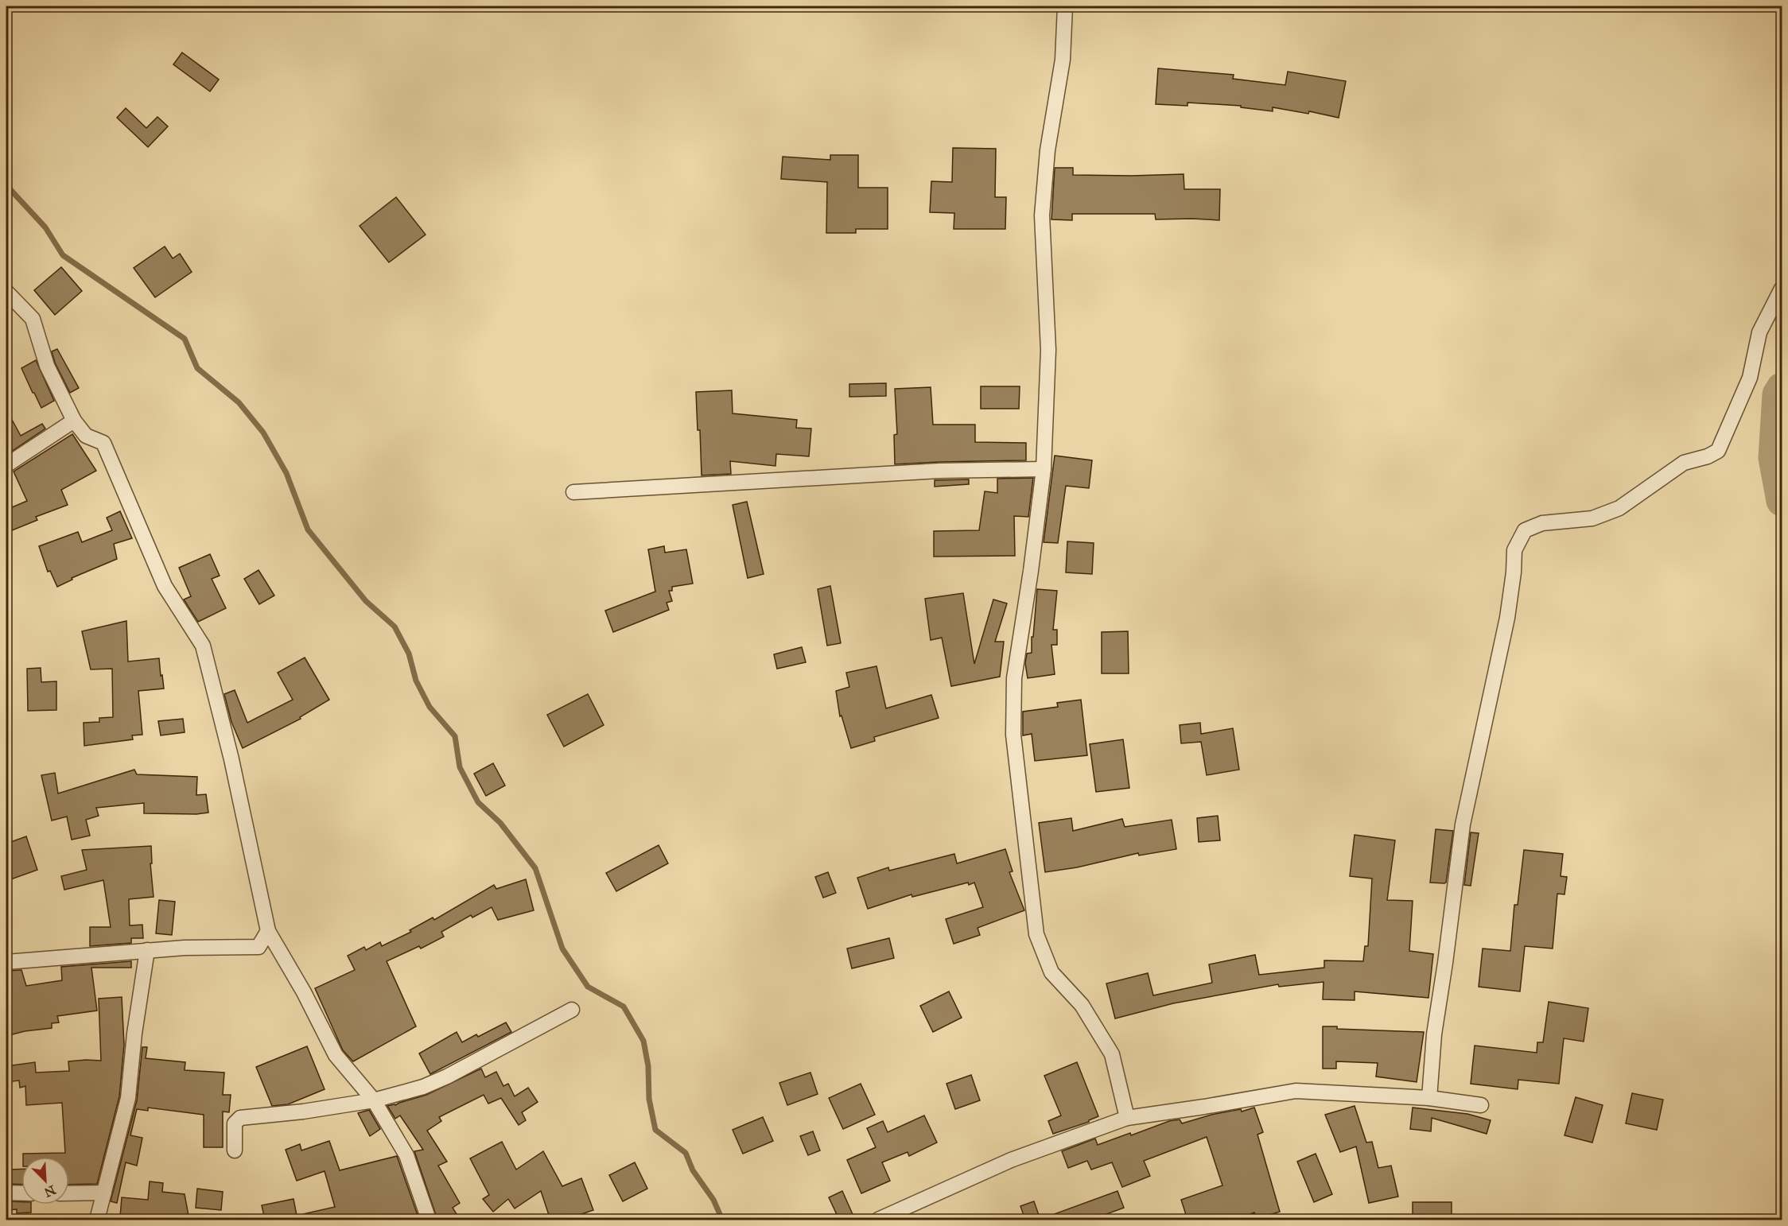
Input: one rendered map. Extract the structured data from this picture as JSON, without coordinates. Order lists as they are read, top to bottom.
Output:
{
  "north": "bottom right"
}
